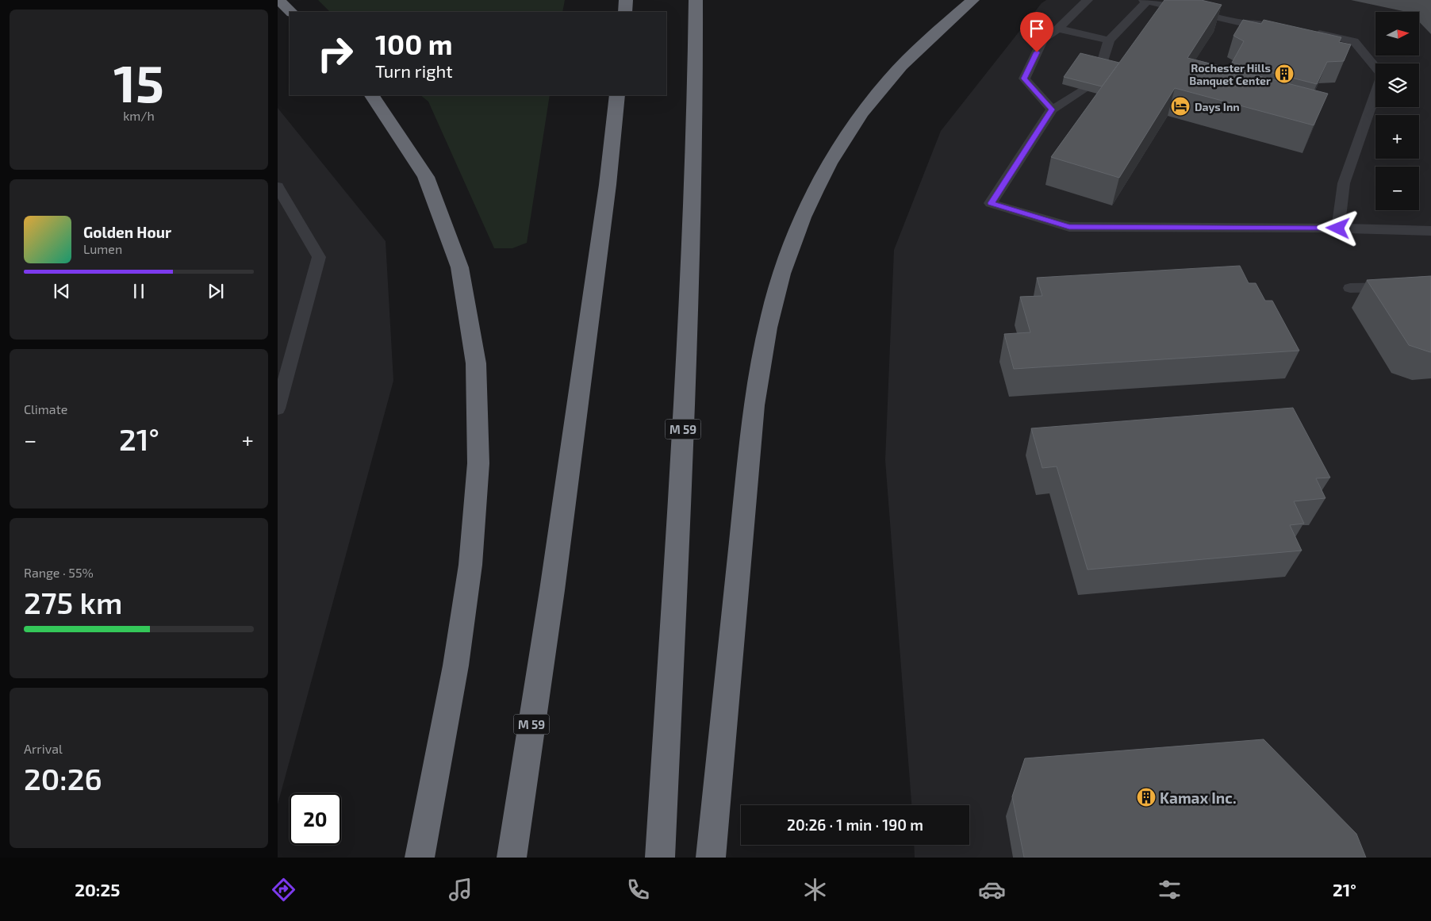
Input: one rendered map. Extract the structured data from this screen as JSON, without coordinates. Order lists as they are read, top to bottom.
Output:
{
  "streets": {
    "highway": ["M 59"]
  },
  "places": {
    "building": ["Rochester Hills Banquet Center", "Kamax Inc."],
    "hotel": ["Days Inn"]
  },
  "north": "right",
  "page": {
    "tile": [
      ["15", "km/h"],
      "Climate",
      ["Range · 55%", "275 km"],
      ["Arrival", "20:26"]
    ],
    "map_buttons": ["+", "−"],
    "turn": ["100 m", "Turn right"],
    "song": ["Golden Hour", "Lumen"],
    "heat": ["−", "21°", "+"],
    "limit": "20",
    "trip": "20:26 · 1 min · 190 m",
    "tabs": ["20:25", "21°"]
  }
}
